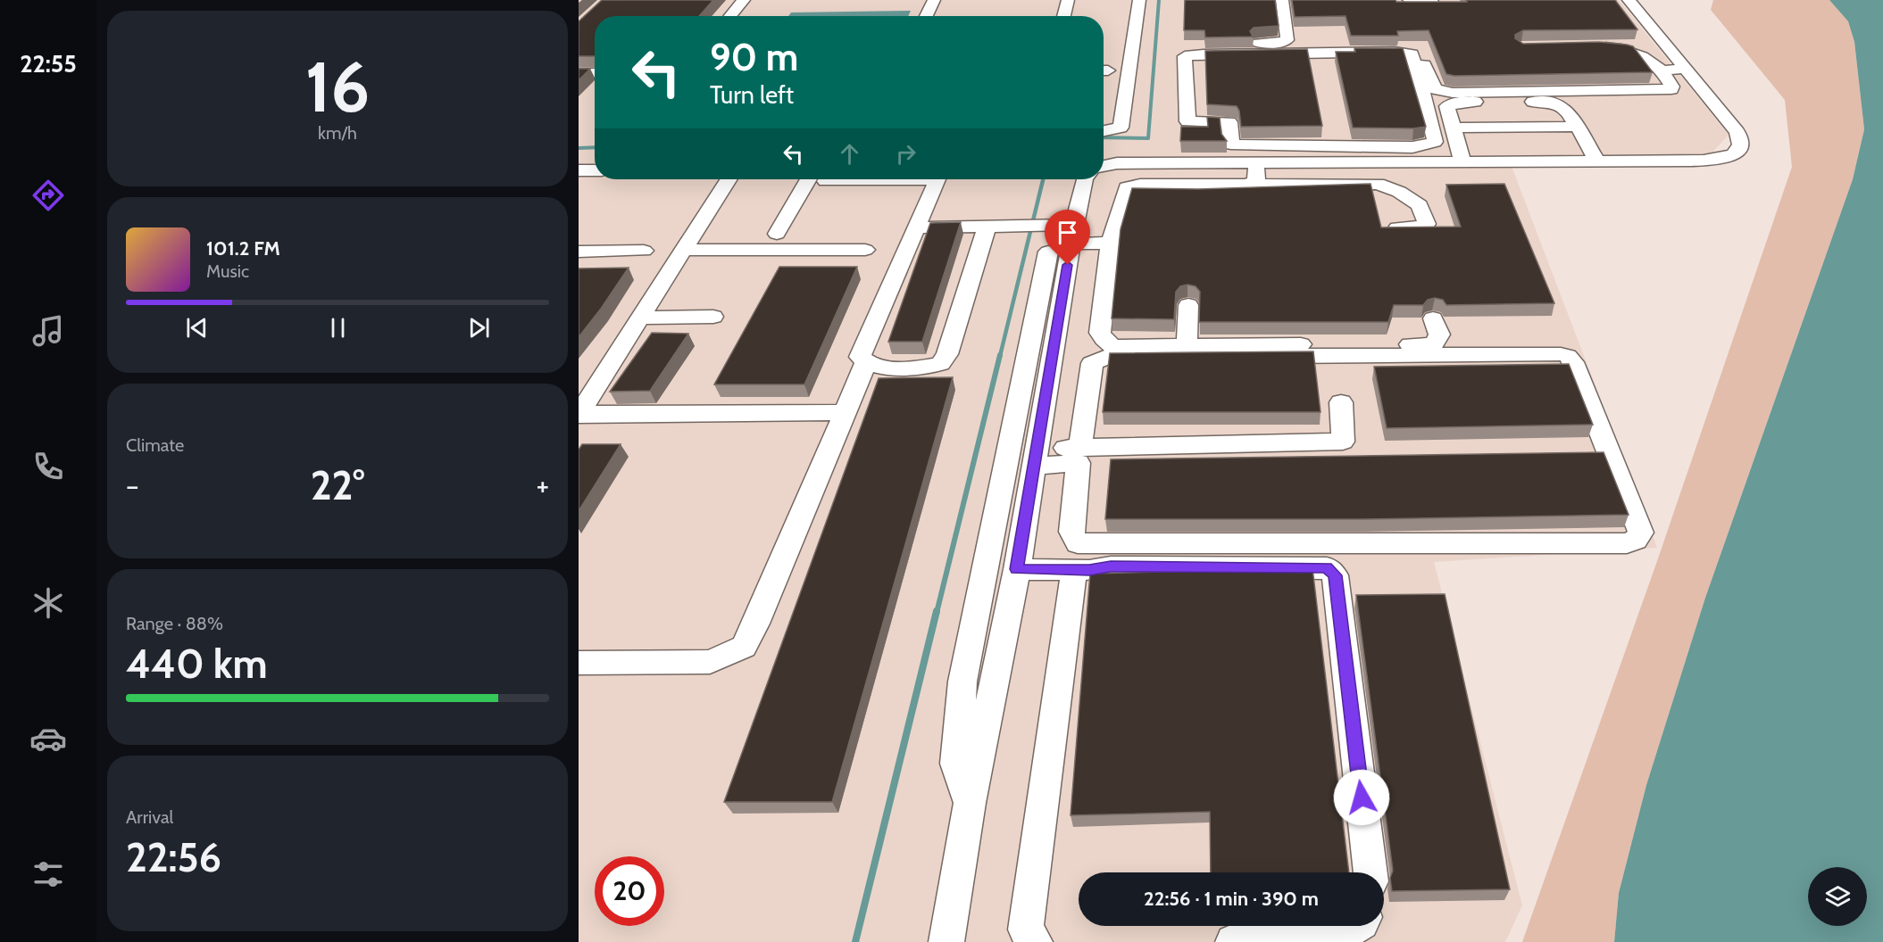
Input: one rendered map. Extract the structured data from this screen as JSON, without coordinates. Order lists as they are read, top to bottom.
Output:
{
  "page": {
    "tabs": "22:55",
    "tile": [
      ["16", "km/h"],
      "Climate",
      ["Range · 88%", "440 km"],
      ["Arrival", "22:56"]
    ],
    "turn": ["90 m", "Turn left"],
    "song": ["101.2 FM", "Music"],
    "heat": ["−", "22°", "+"],
    "limit": "20",
    "trip": "22:56 · 1 min · 390 m"
  }
}
